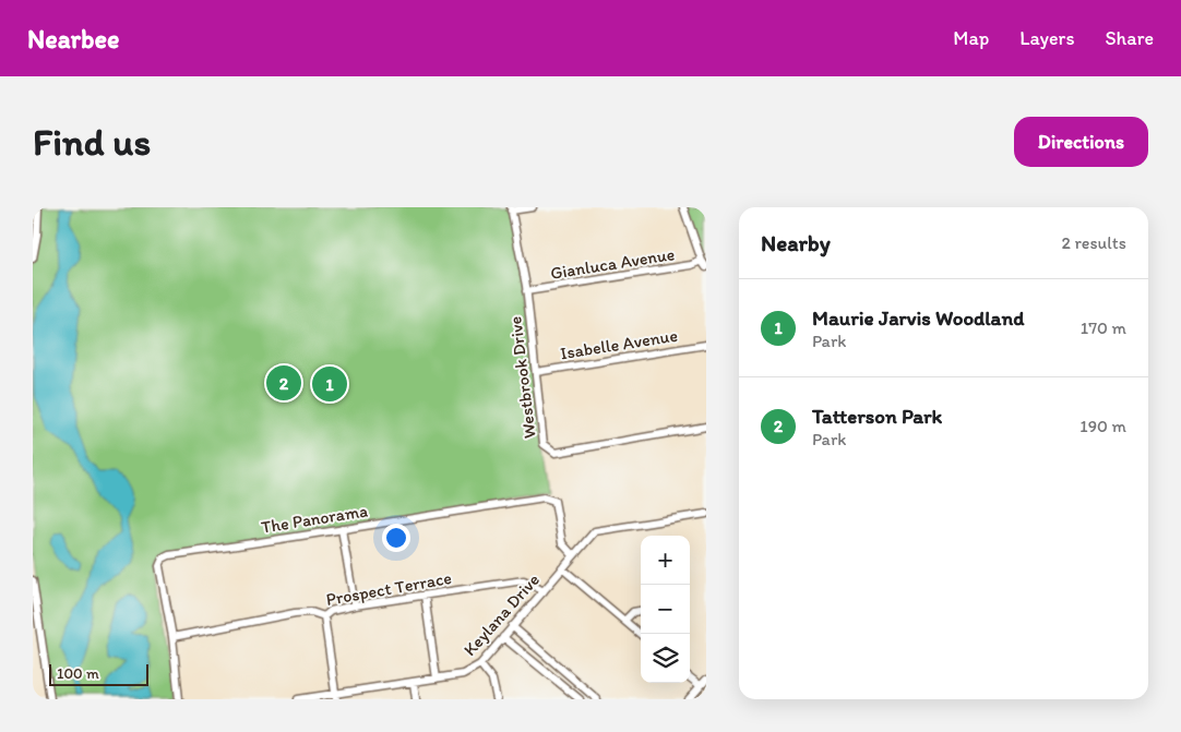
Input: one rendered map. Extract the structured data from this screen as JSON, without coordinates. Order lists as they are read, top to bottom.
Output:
{
  "streets": {
    "street": [
      "Gianluca Avenue",
      "Isabelle Avenue",
      "Westbrook Drive",
      "The Panorama",
      "Prospect Terrace",
      "Keylana Drive"
    ]
  },
  "crossings": [
    ["Gianluca Avenue", "Westbrook Drive"],
    ["Isabelle Avenue", "Westbrook Drive"],
    ["The Panorama", "Prospect Terrace"],
    ["The Panorama", "Keylana Drive"],
    ["Prospect Terrace", "Keylana Drive"]
  ],
  "scale_bar": "100 m",
  "page": {
    "header": "Nearbee",
    "nav": ["Map", "Layers", "Share"],
    "buttons": "Directions",
    "title": "Find us",
    "heading": ["Nearby", "2 results"],
    "list": [
      {
        "mark": "1",
        "name": "Maurie Jarvis Woodland",
        "note": "Park",
        "value": "170 m"
      },
      {
        "mark": "2",
        "name": "Tatterson Park",
        "note": "Park",
        "value": "190 m"
      }
    ],
    "pins": ["2", "1"],
    "map_buttons": ["+", "−"],
    "scale": "100 m"
  }
}
